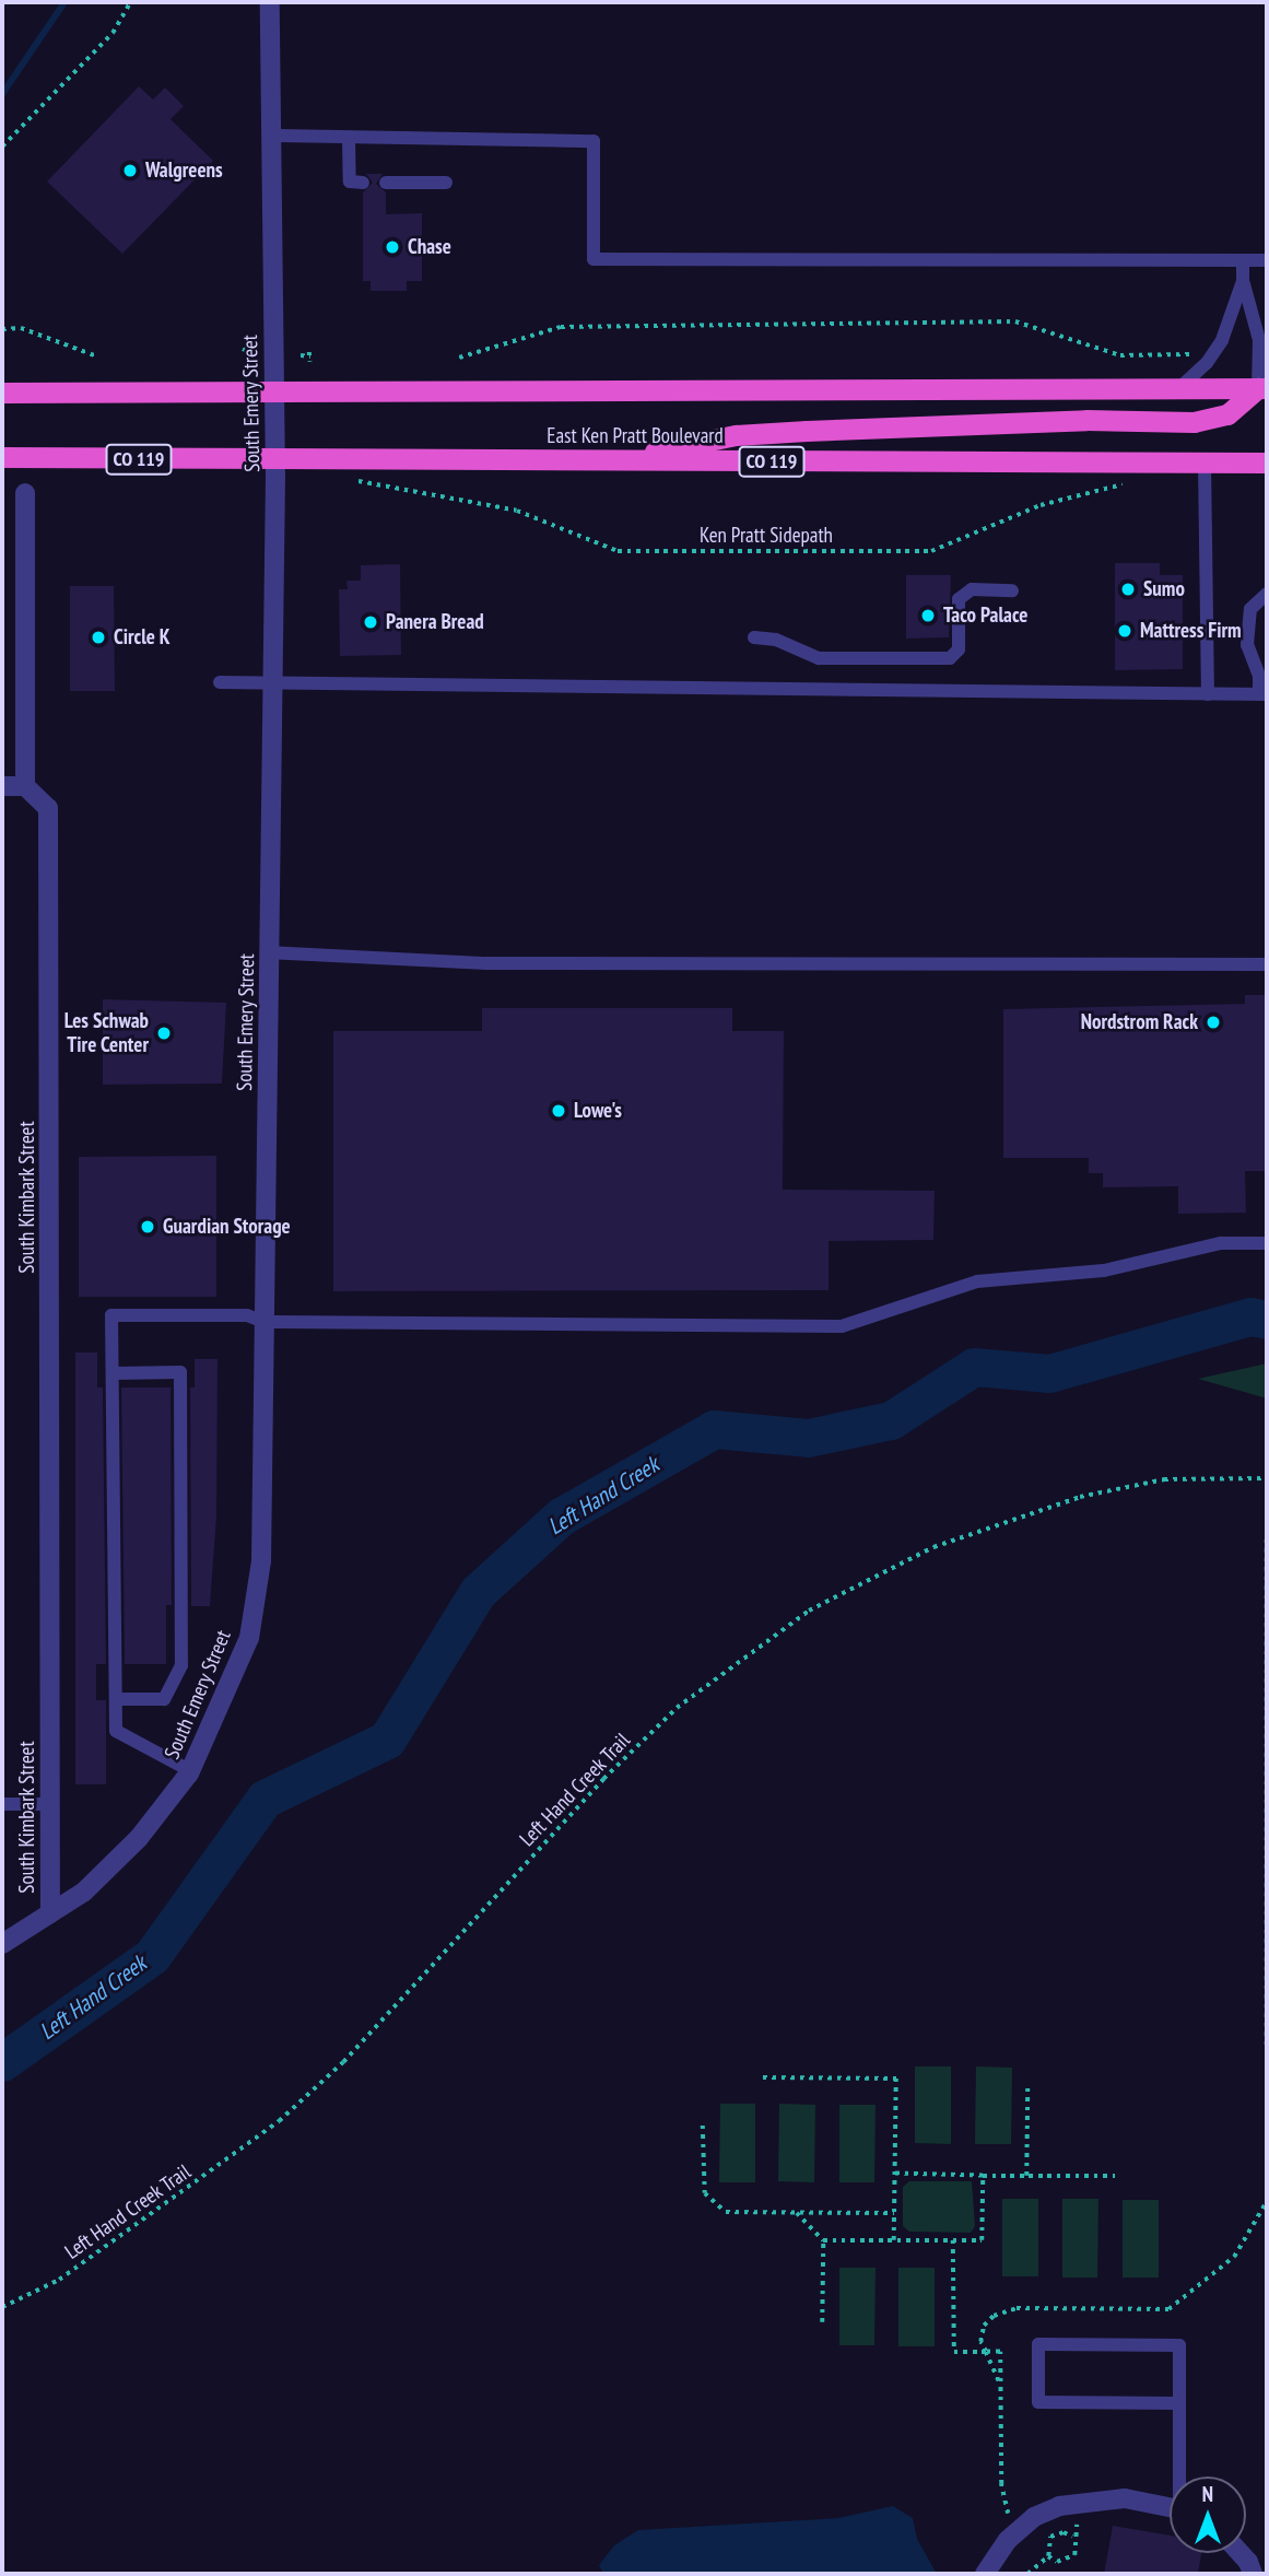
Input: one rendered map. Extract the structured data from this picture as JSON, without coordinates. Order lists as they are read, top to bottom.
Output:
{
  "streets": {
    "highway": ["East Ken Pratt Boulevard", "CO 119"],
    "street": ["South Emery Street", "South Kimbark Street"],
    "path": ["Ken Pratt Sidepath", "Left Hand Creek Trail"]
  },
  "crossings": [
    ["South Emery Street", "East Ken Pratt Boulevard"],
    ["South Emery Street", "South Kimbark Street"]
  ],
  "water": ["Left Hand Creek"],
  "places": [
    "Walgreens",
    "Chase",
    "Sumo",
    "Taco Palace",
    "Panera Bread",
    "Mattress Firm",
    "Circle K",
    "Nordstrom Rack",
    "Les Schwab Tire Center",
    "Lowe's",
    "Guardian Storage"
  ],
  "north": "top"
}
